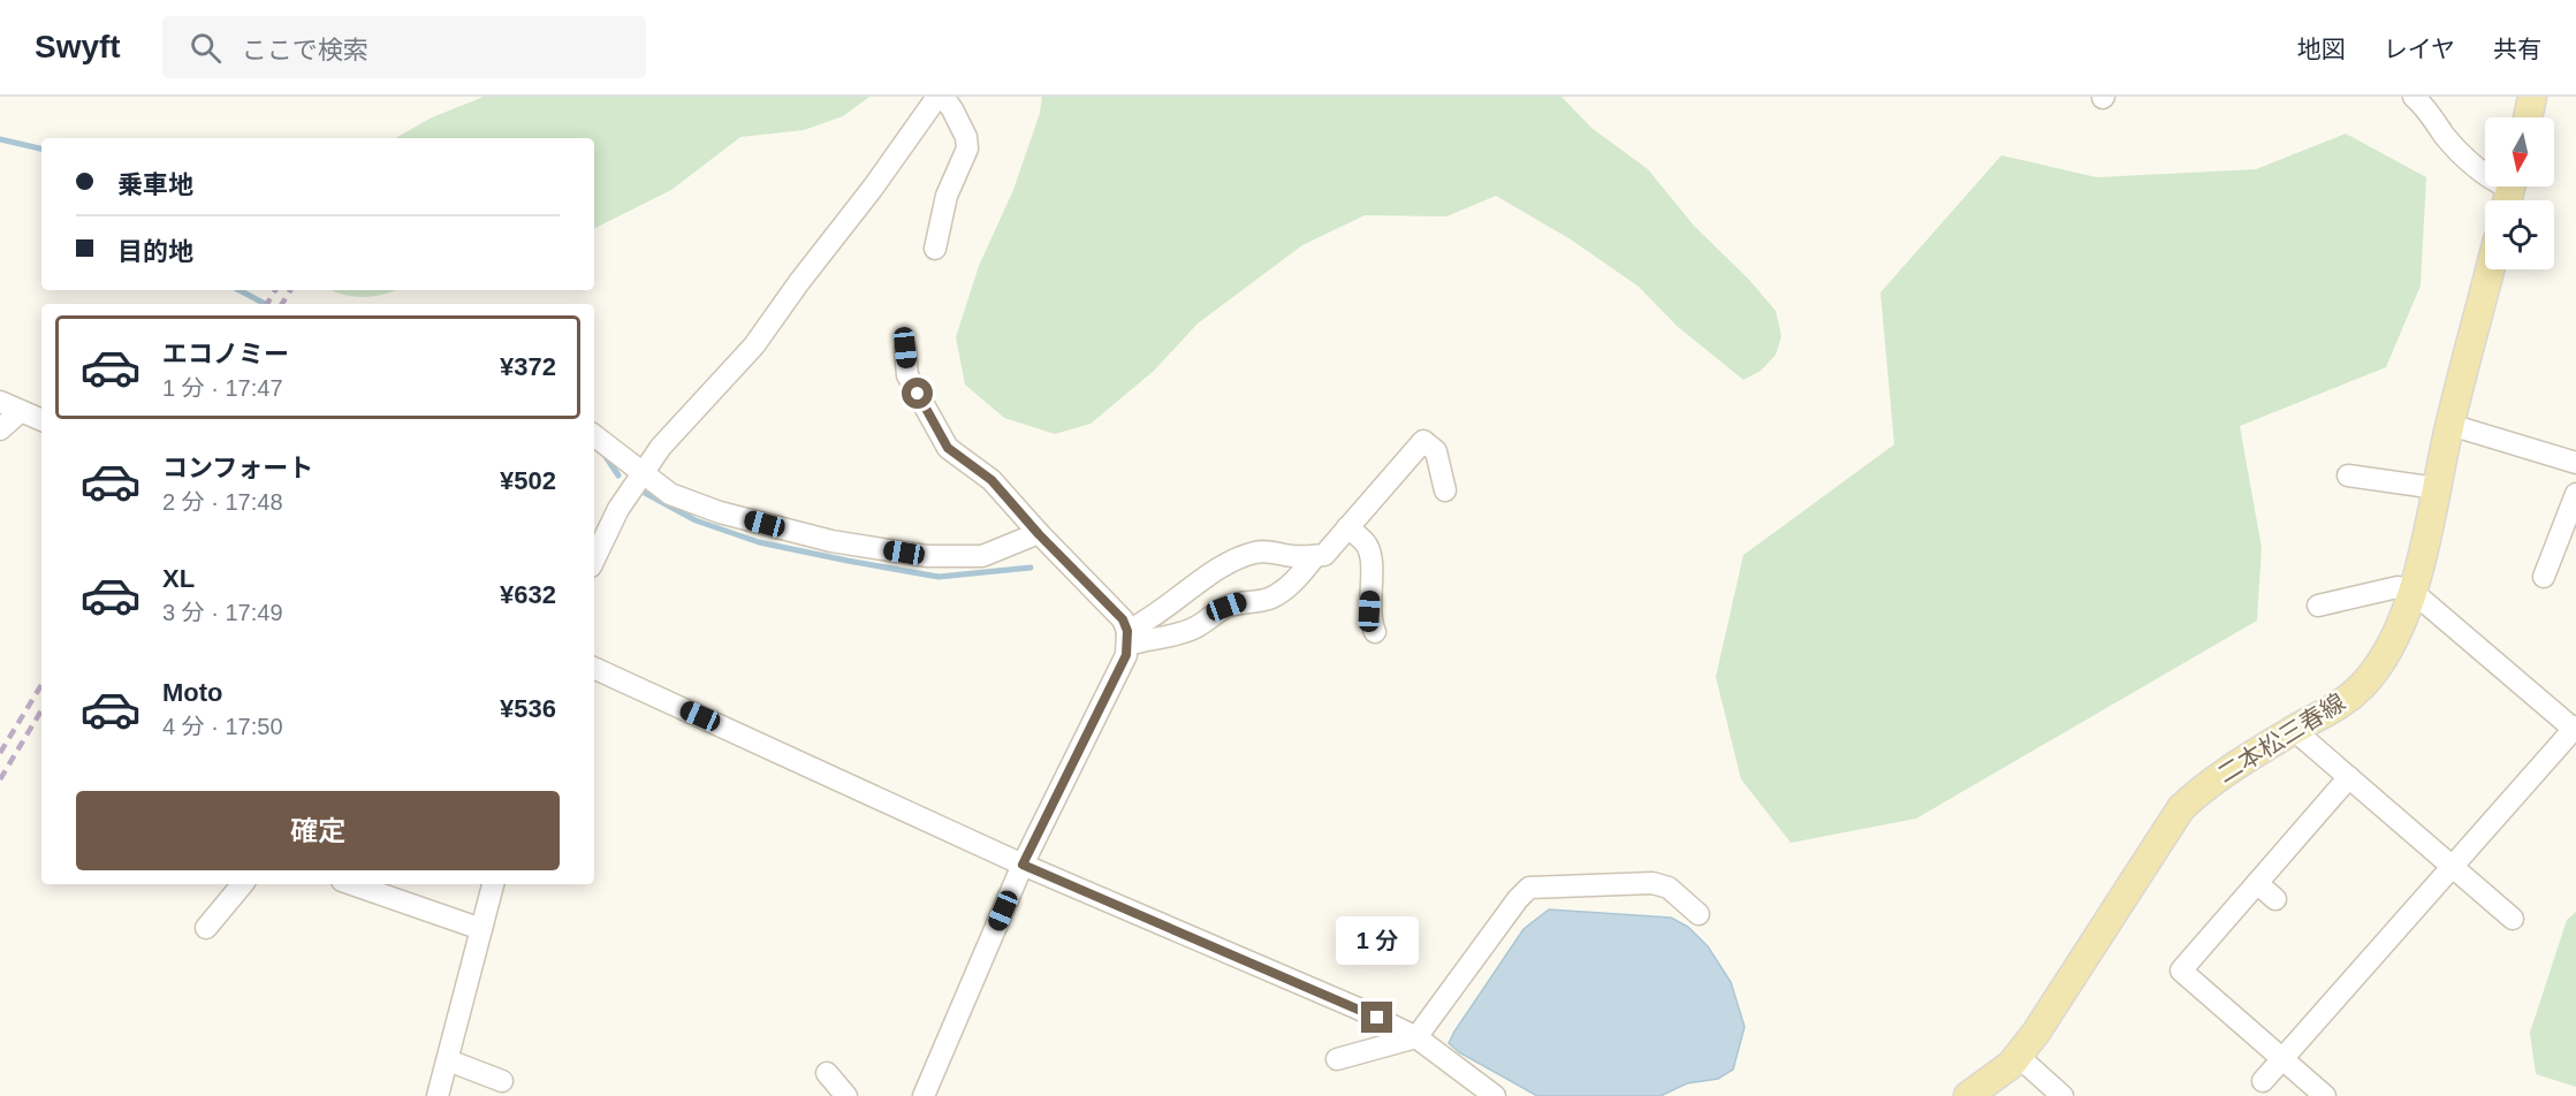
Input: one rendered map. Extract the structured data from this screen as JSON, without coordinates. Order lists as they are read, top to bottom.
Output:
{
  "streets": {
    "main road": ["二本松三春線"]
  },
  "north": "bottom",
  "page": {
    "header": "Swyft",
    "search": "ここで検索",
    "nav": ["地図", "レイヤ", "共有"],
    "banner": ["乗車地", "目的地"],
    "list": [
      {
        "name": "エコノミー",
        "note": "1 分 · 17:47",
        "value": "¥372"
      },
      {
        "name": "コンフォート",
        "note": "2 分 · 17:48",
        "value": "¥502"
      },
      {
        "name": "XL",
        "note": "3 分 · 17:49",
        "value": "¥632"
      },
      {
        "name": "Moto",
        "note": "4 分 · 17:50",
        "value": "¥536"
      }
    ],
    "buttons": "確定",
    "bubble": "1 分"
  }
}
